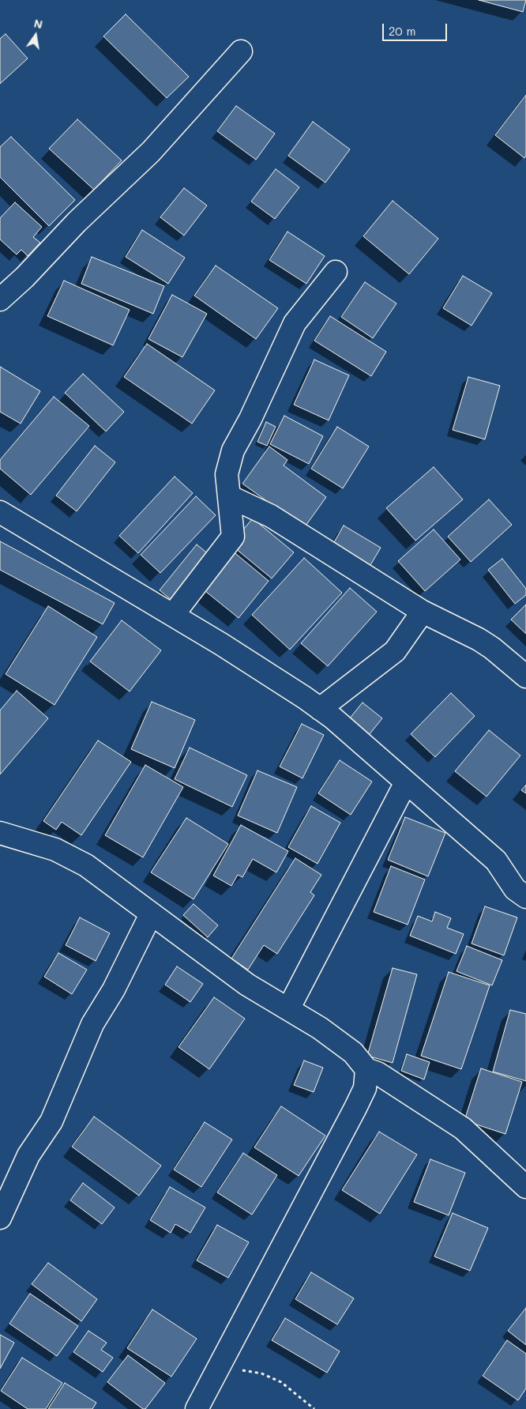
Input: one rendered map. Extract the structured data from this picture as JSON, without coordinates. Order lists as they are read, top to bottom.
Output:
{
  "scale_bar": "20 m",
  "north": "top"
}
